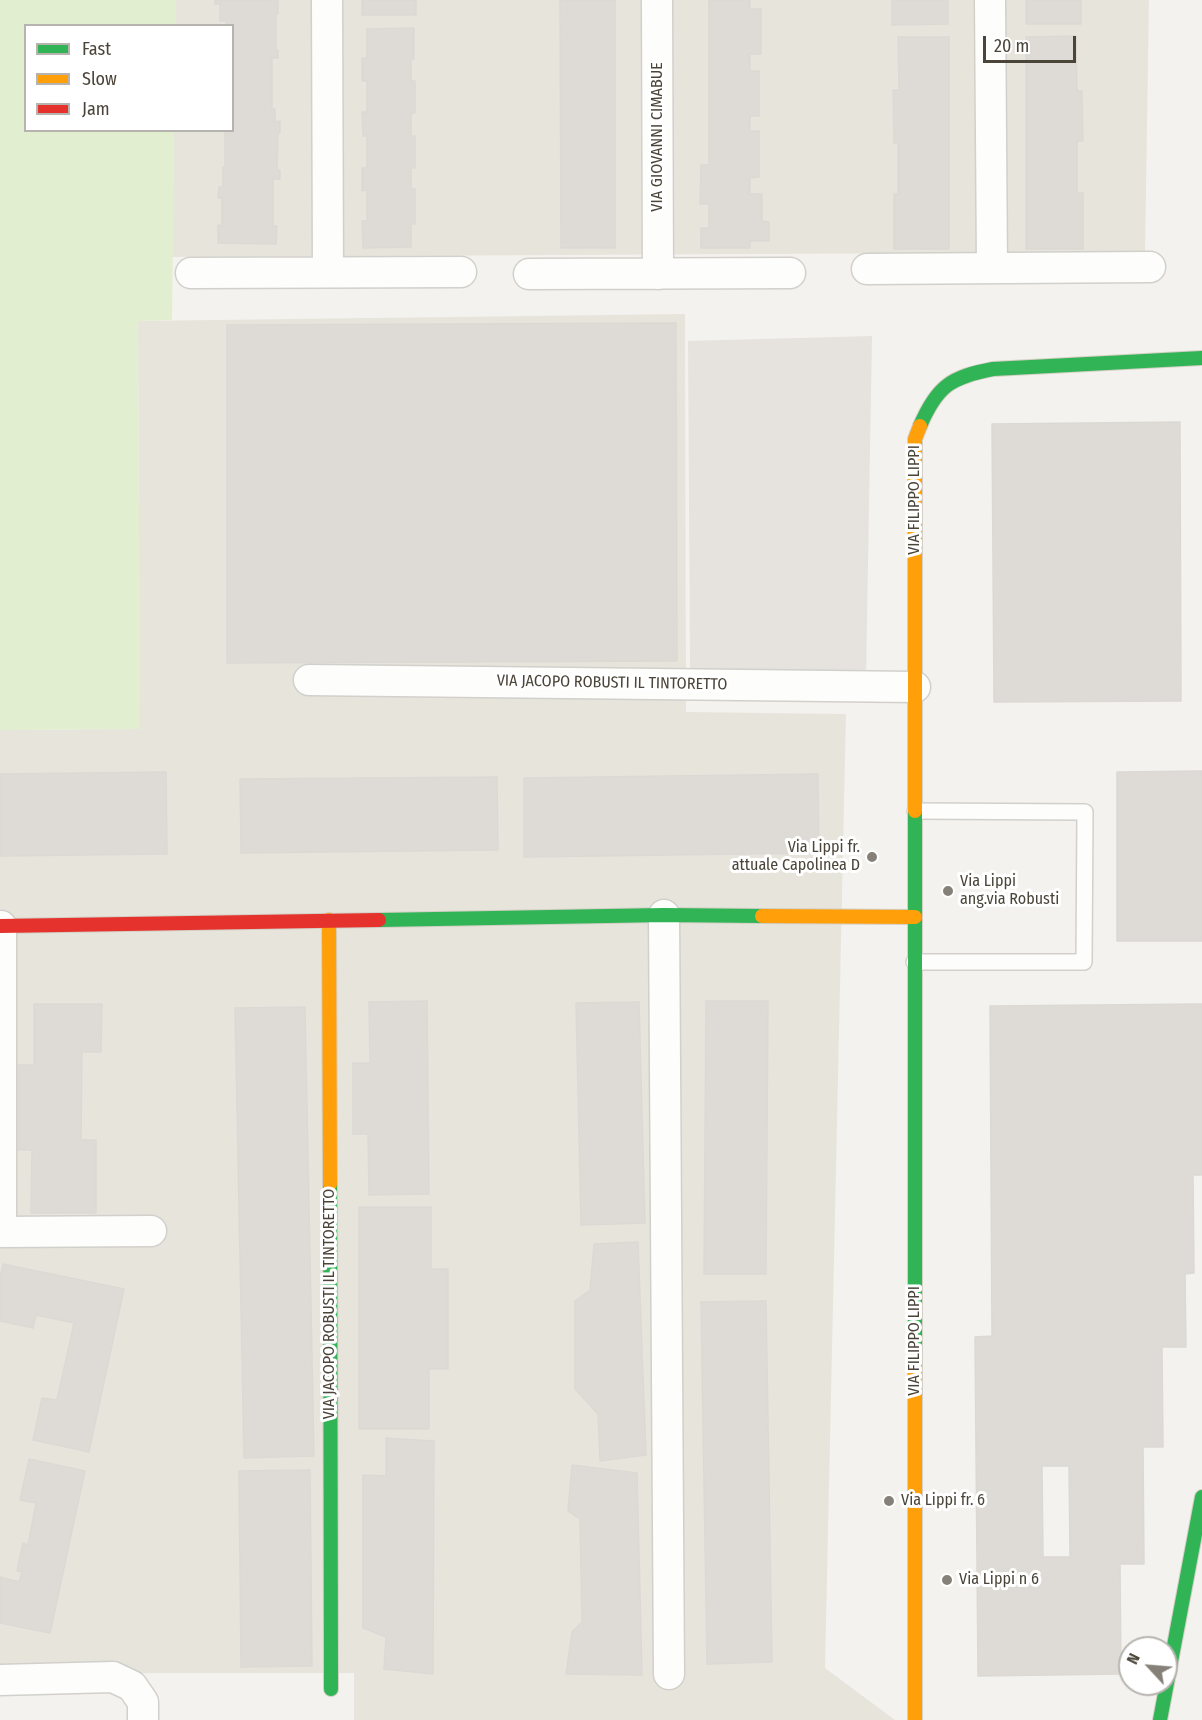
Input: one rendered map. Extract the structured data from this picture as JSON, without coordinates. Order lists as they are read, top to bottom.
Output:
{
  "streets": {
    "street": ["VIA GIOVANNI CIMABUE", "VIA FILIPPO LIPPI", "VIA JACOPO ROBUSTI IL TINTORETTO"]
  },
  "crossings": [
    ["VIA FILIPPO LIPPI", "VIA JACOPO ROBUSTI IL TINTORETTO"]
  ],
  "places": [
    "Via Lippi fr. attuale Capolinea D",
    "Via Lippi ang.via Robusti",
    "Via Lippi fr. 6",
    "Via Lippi n 6"
  ],
  "legend": ["Fast", "Slow", "Jam"],
  "scale_bar": "20 m",
  "north": "top left"
}
